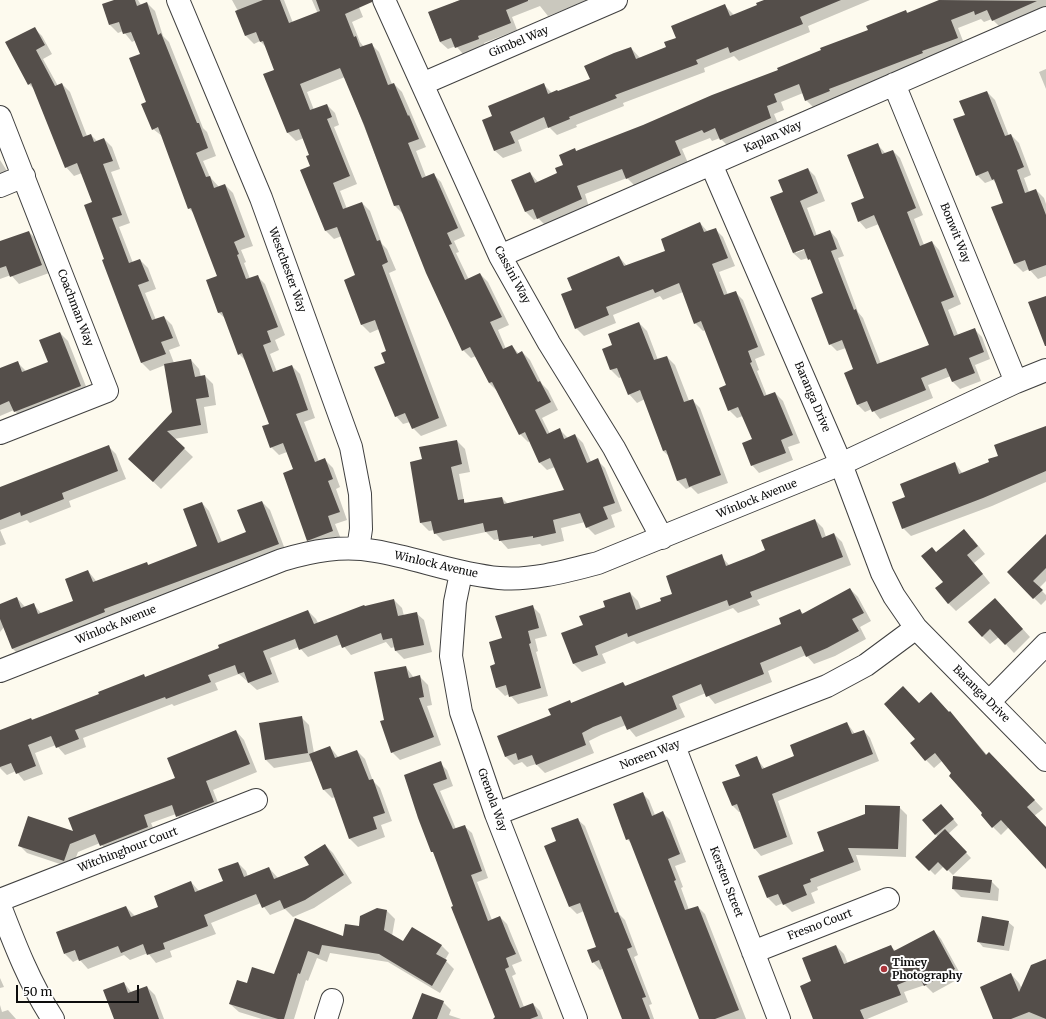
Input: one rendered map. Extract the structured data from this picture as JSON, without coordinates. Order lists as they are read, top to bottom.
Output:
{
  "streets": {
    "street": [
      "Gimbel Way",
      "Kaplan Way",
      "Bonwit Way",
      "Westchester Way",
      "Cassini Way",
      "Coachman Way",
      "Baranga Drive",
      "Winlock Avenue",
      "Noreen Way",
      "Grenola Way",
      "Witchinghour Court",
      "Kersten Street",
      "Fresno Court"
    ]
  },
  "crossings": [
    ["Gimbel Way", "Cassini Way"],
    ["Kaplan Way", "Bonwit Way"],
    ["Kaplan Way", "Cassini Way"],
    ["Kaplan Way", "Baranga Drive"],
    ["Bonwit Way", "Winlock Avenue"],
    ["Westchester Way", "Winlock Avenue"],
    ["Cassini Way", "Winlock Avenue"],
    ["Baranga Drive", "Winlock Avenue"],
    ["Baranga Drive", "Noreen Way"],
    ["Winlock Avenue", "Grenola Way"],
    ["Noreen Way", "Grenola Way"],
    ["Noreen Way", "Kersten Street"],
    ["Kersten Street", "Fresno Court"]
  ],
  "places": ["Timey Photography"],
  "scale_bar": "50 m"
}
